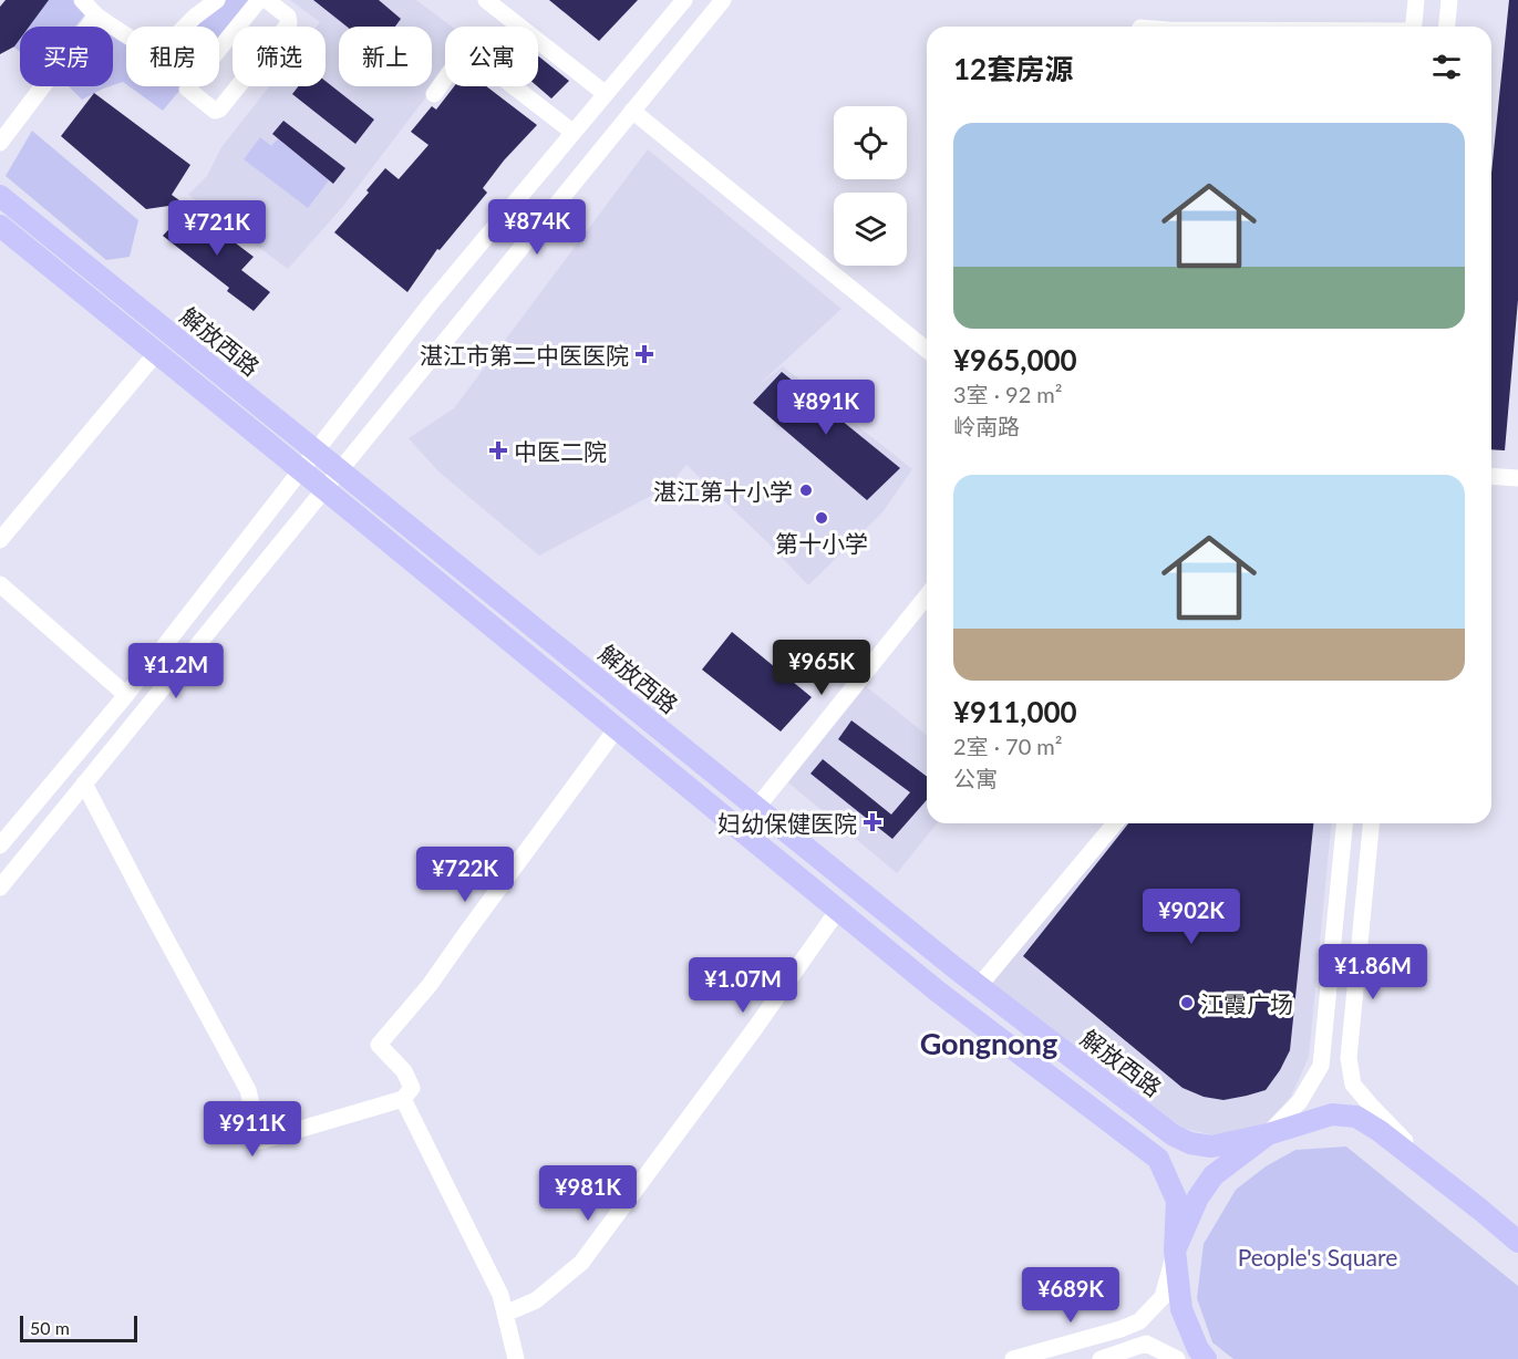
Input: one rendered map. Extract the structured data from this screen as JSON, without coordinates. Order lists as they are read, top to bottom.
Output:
{
  "streets": {
    "main road": ["解放西路"]
  },
  "districts": ["Gongnong"],
  "parks": ["People's Square"],
  "places": {
    "health": ["湛江市第二中医医院", "中医二院", "妇幼保健医院"],
    "other": ["湛江第十小学", "第十小学", "江霞广场"]
  },
  "scale_bar": "50 m",
  "page": {
    "chip": [
      "买房",
      "租房",
      "筛选",
      "新上",
      "公寓"
    ],
    "heading": "12套房源",
    "list": [
      {
        "name": "¥965,000",
        "note": "3室 · 92 m² · 岭南路"
      },
      {
        "name": "¥911,000",
        "note": "2室 · 70 m² · 公寓"
      }
    ],
    "price": [
      "¥874K",
      "¥721K",
      "¥891K",
      "¥965K",
      "¥1.2M",
      "¥722K",
      "¥902K",
      "¥1.86M",
      "¥1.07M",
      "¥911K",
      "¥981K",
      "¥689K"
    ],
    "scale": "50 m"
  }
}
